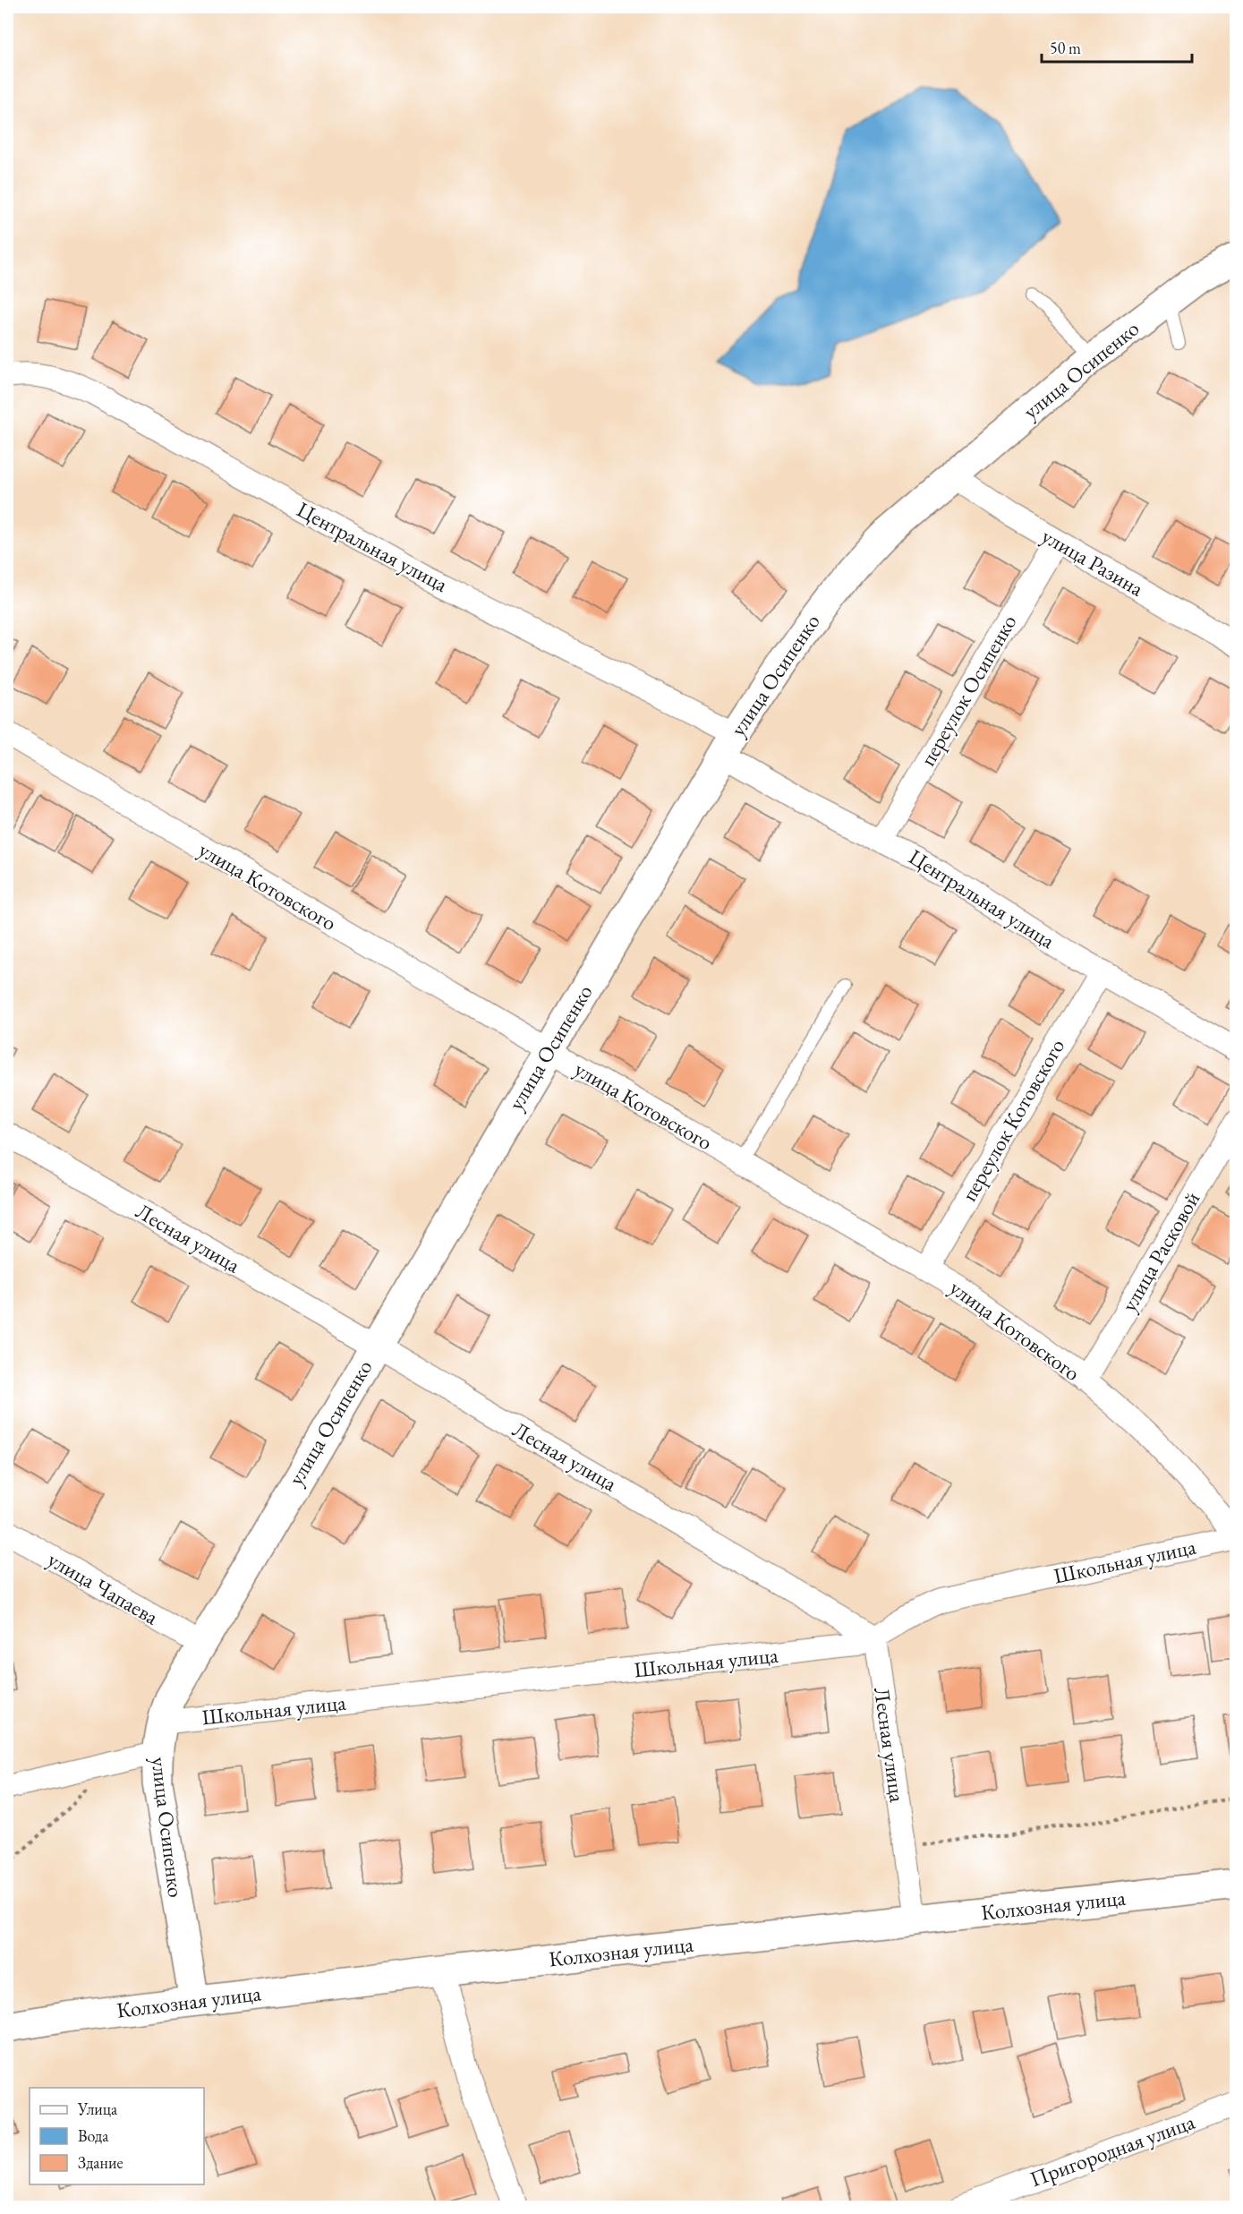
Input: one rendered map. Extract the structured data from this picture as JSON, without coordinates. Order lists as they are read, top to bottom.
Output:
{
  "streets": {
    "street": [
      "улица Осипенко",
      "Центральная улица",
      "улица Разина",
      "переулок Осипенко",
      "улица Котовского",
      "переулок Котовского",
      "Лесная улица",
      "улица Расковой",
      "Школьная улица",
      "улица Чапаева",
      "Колхозная улица",
      "Пригородная улица"
    ]
  },
  "crossings": [
    ["улица Осипенко", "Центральная улица"],
    ["улица Осипенко", "улица Разина"],
    ["улица Осипенко", "улица Котовского"],
    ["улица Осипенко", "Лесная улица"],
    ["улица Осипенко", "Школьная улица"],
    ["улица Осипенко", "улица Чапаева"],
    ["улица Осипенко", "Колхозная улица"],
    ["Центральная улица", "переулок Осипенко"],
    ["Центральная улица", "переулок Котовского"],
    ["улица Разина", "переулок Осипенко"],
    ["улица Котовского", "переулок Котовского"],
    ["улица Котовского", "улица Расковой"],
    ["улица Котовского", "Школьная улица"],
    ["Лесная улица", "Школьная улица"],
    ["Лесная улица", "Колхозная улица"]
  ],
  "legend": ["Улица", "Вода", "Здание"],
  "scale_bar": "50 m"
}
